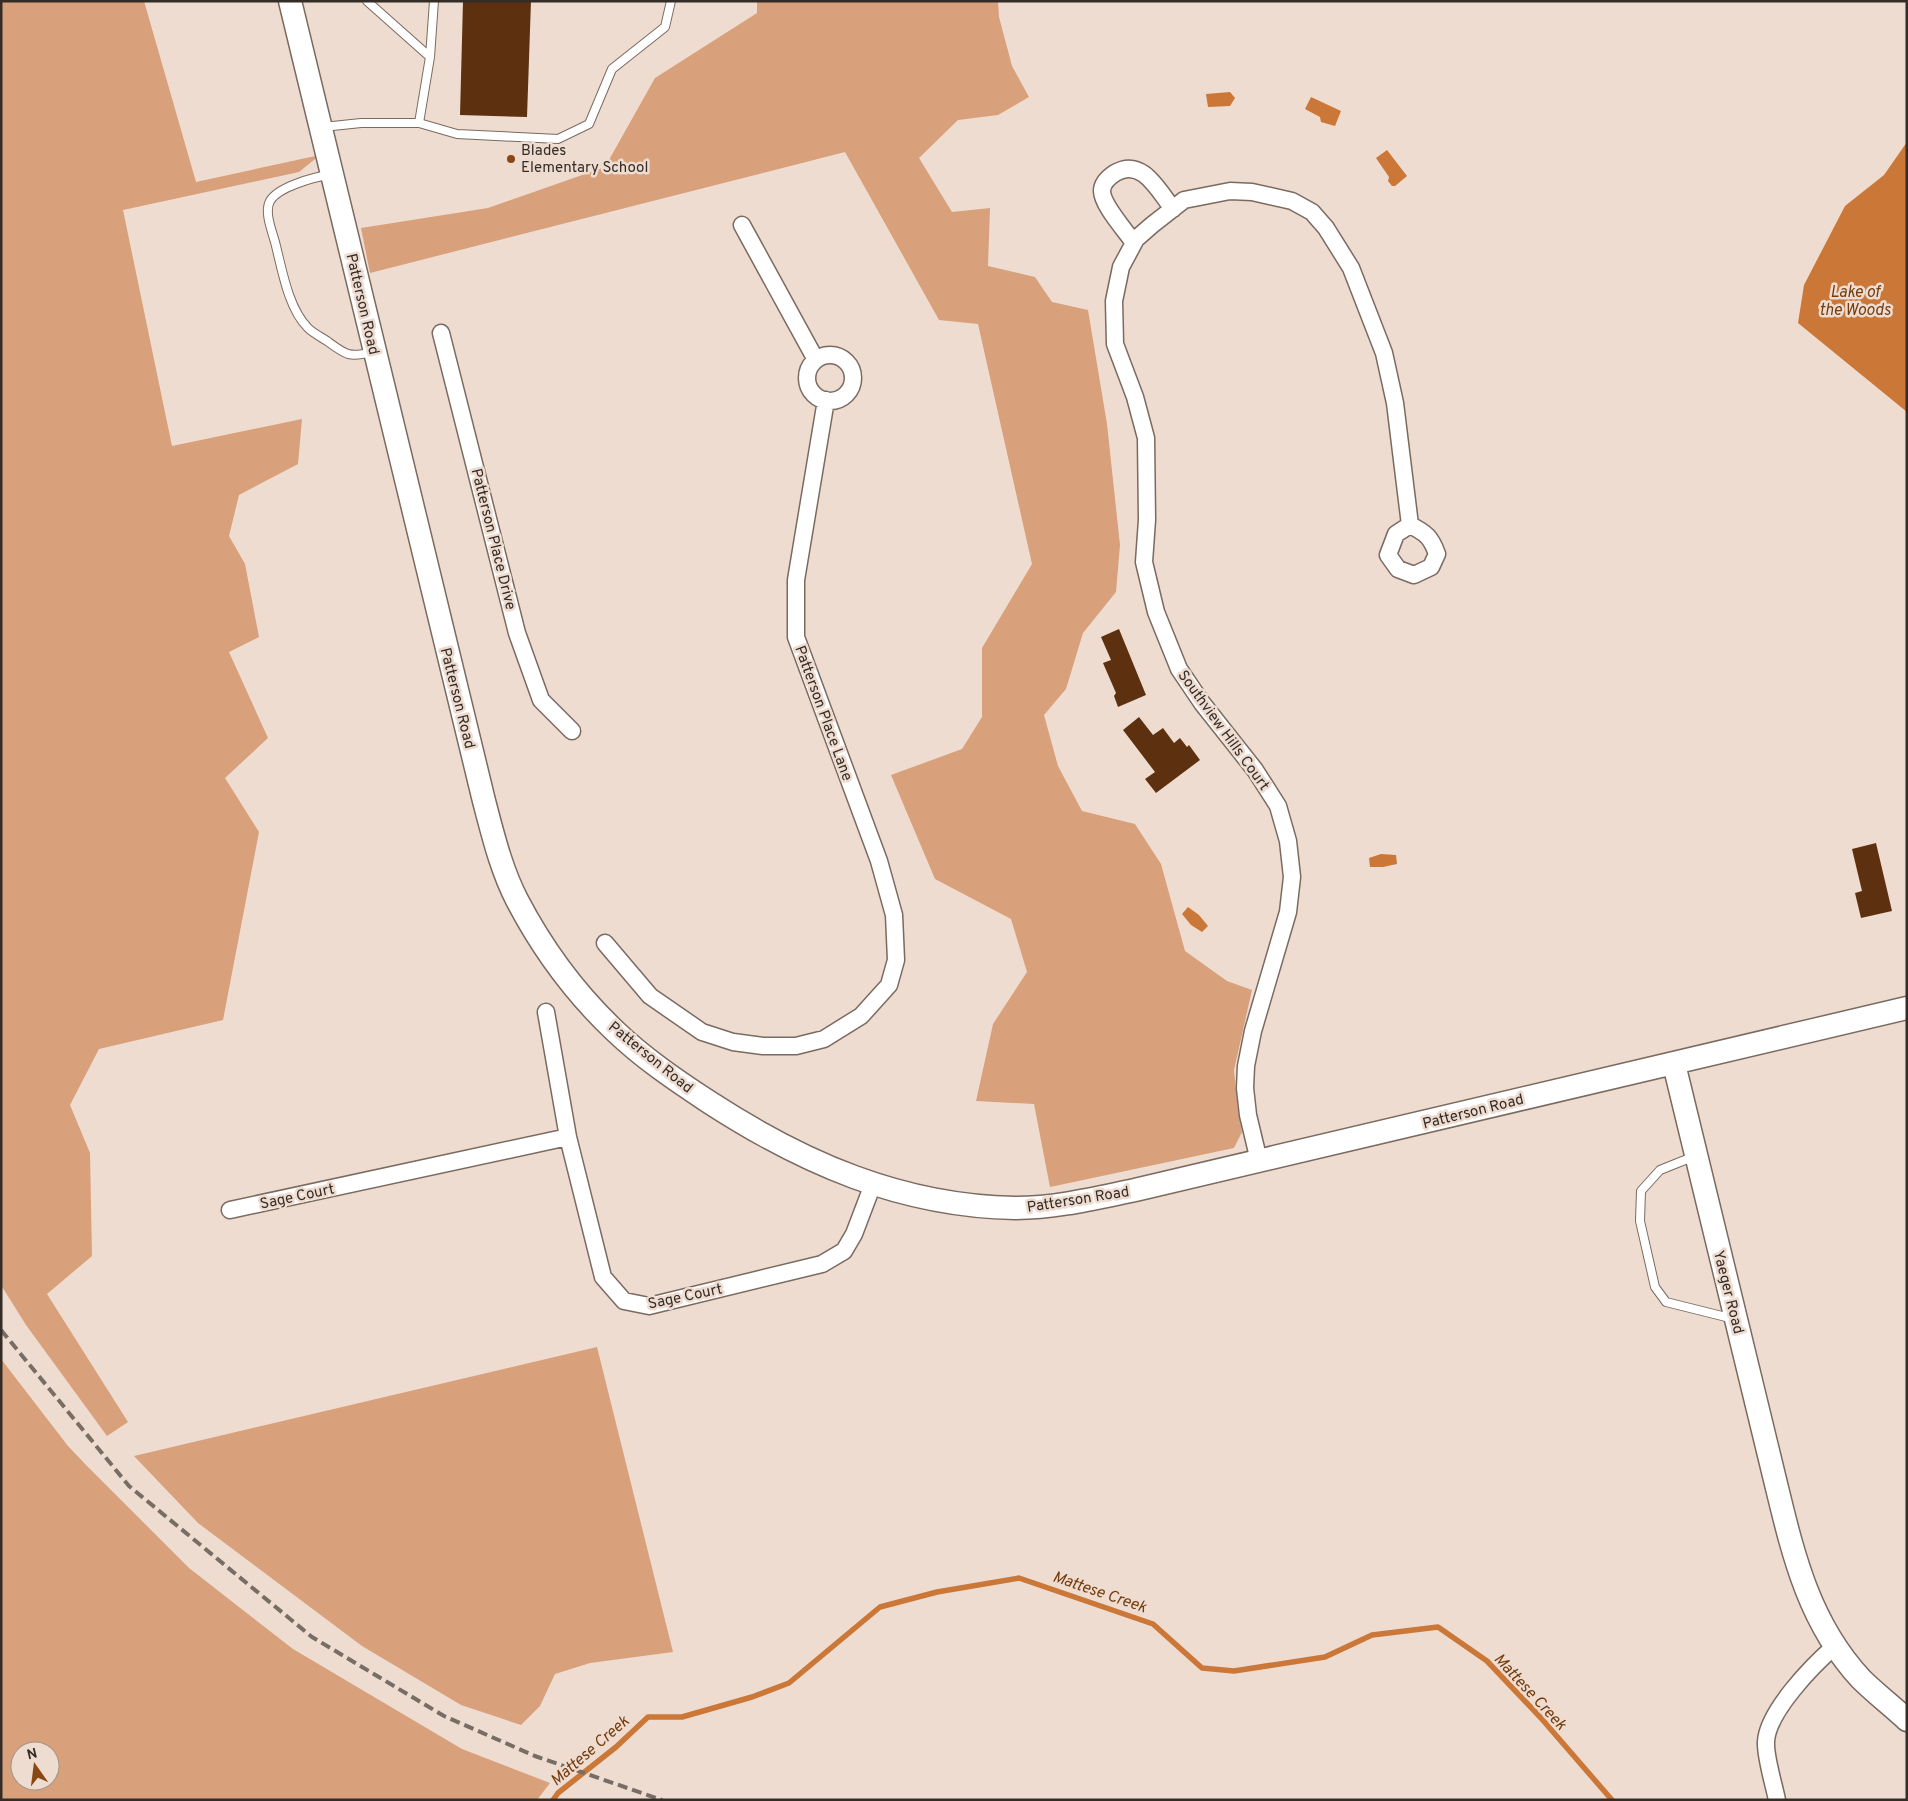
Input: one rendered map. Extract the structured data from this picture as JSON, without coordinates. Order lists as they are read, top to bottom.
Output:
{
  "streets": {
    "street": [
      "Patterson Road",
      "Patterson Place Drive",
      "Patterson Place Lane",
      "Southview Hills Court",
      "Sage Court",
      "Yaeger Road"
    ]
  },
  "crossings": [
    ["Patterson Road", "Southview Hills Court"],
    ["Patterson Road", "Sage Court"],
    ["Patterson Road", "Yaeger Road"]
  ],
  "water": ["Lake of the Woods", "Mattese Creek"],
  "places": ["Blades Elementary School"],
  "north": "top"
}
